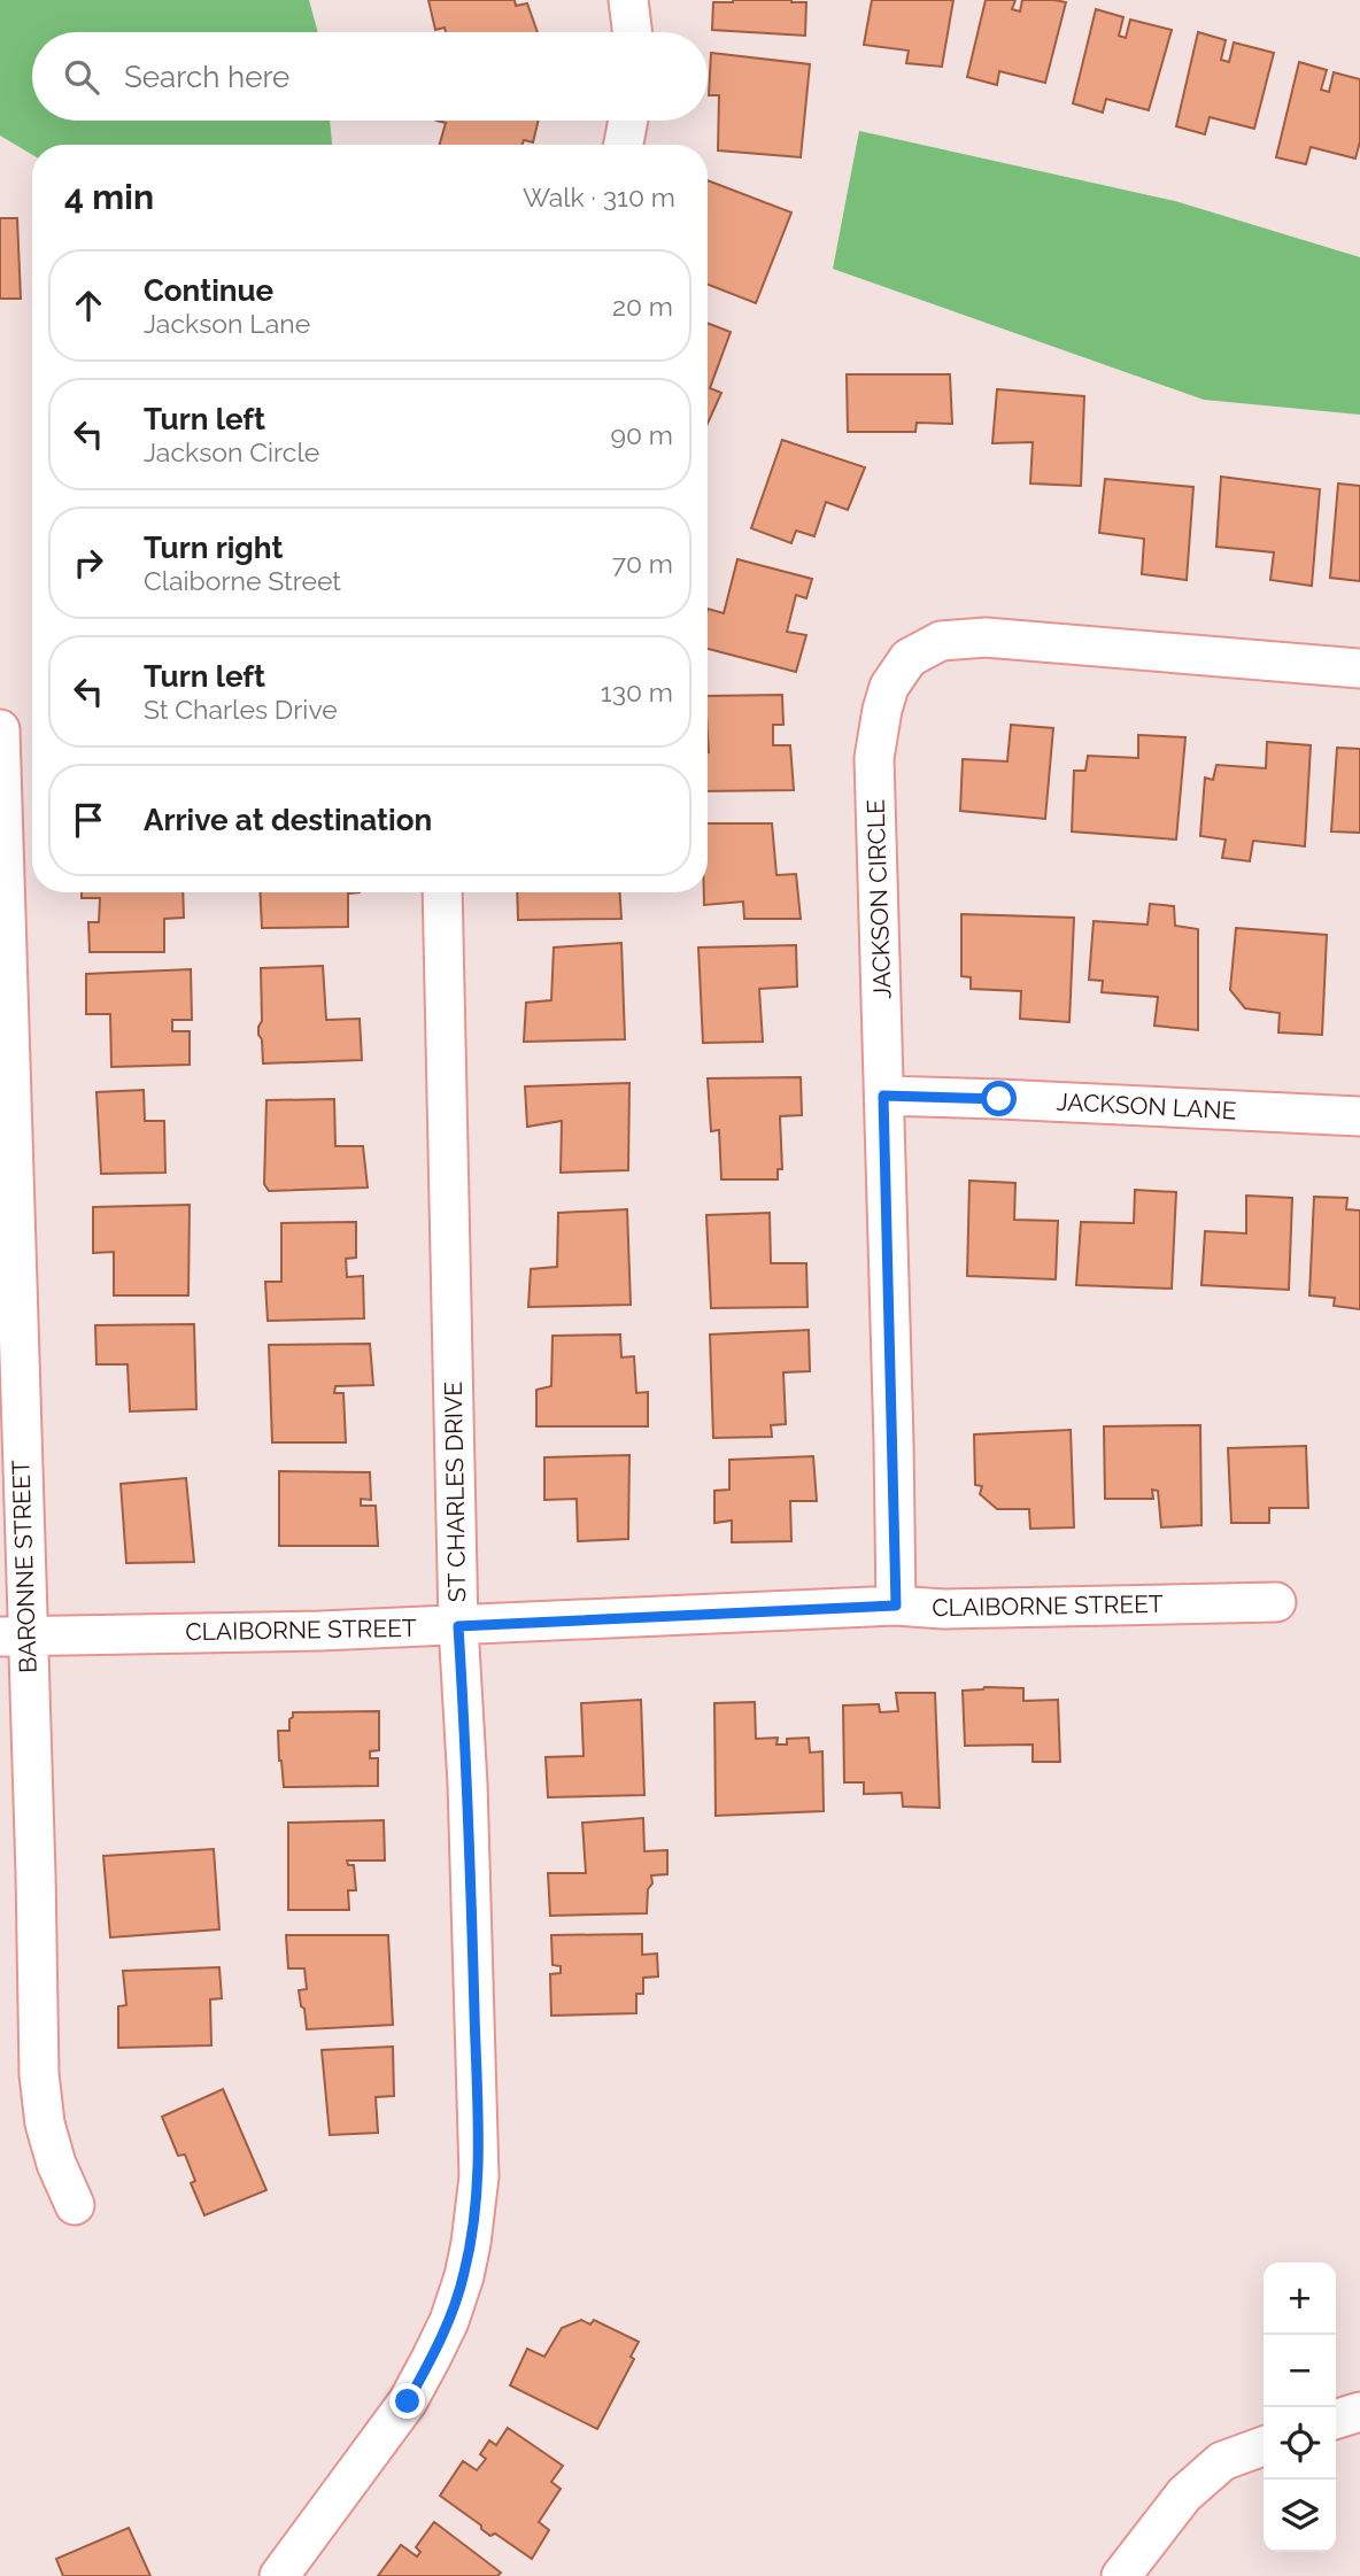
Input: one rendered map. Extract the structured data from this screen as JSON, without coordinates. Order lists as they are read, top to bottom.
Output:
{
  "streets": {
    "street": [
      "JACKSON CIRCLE",
      "JACKSON LANE",
      "ST CHARLES DRIVE",
      "BARONNE STREET",
      "CLAIBORNE STREET"
    ]
  },
  "crossings": [
    ["JACKSON CIRCLE", "JACKSON LANE"],
    ["JACKSON CIRCLE", "CLAIBORNE STREET"],
    ["ST CHARLES DRIVE", "CLAIBORNE STREET"],
    ["BARONNE STREET", "CLAIBORNE STREET"]
  ],
  "page": {
    "search": "Search here",
    "heading": ["4 min", "Walk · 310 m"],
    "list": [
      ["Continue", "Jackson Lane", "20 m"],
      ["Turn left", "Jackson Circle", "90 m"],
      ["Turn right", "Claiborne Street", "70 m"],
      ["Turn left", "St Charles Drive", "130 m"],
      "Arrive at destination"
    ],
    "map_buttons": ["+", "−"]
  }
}
